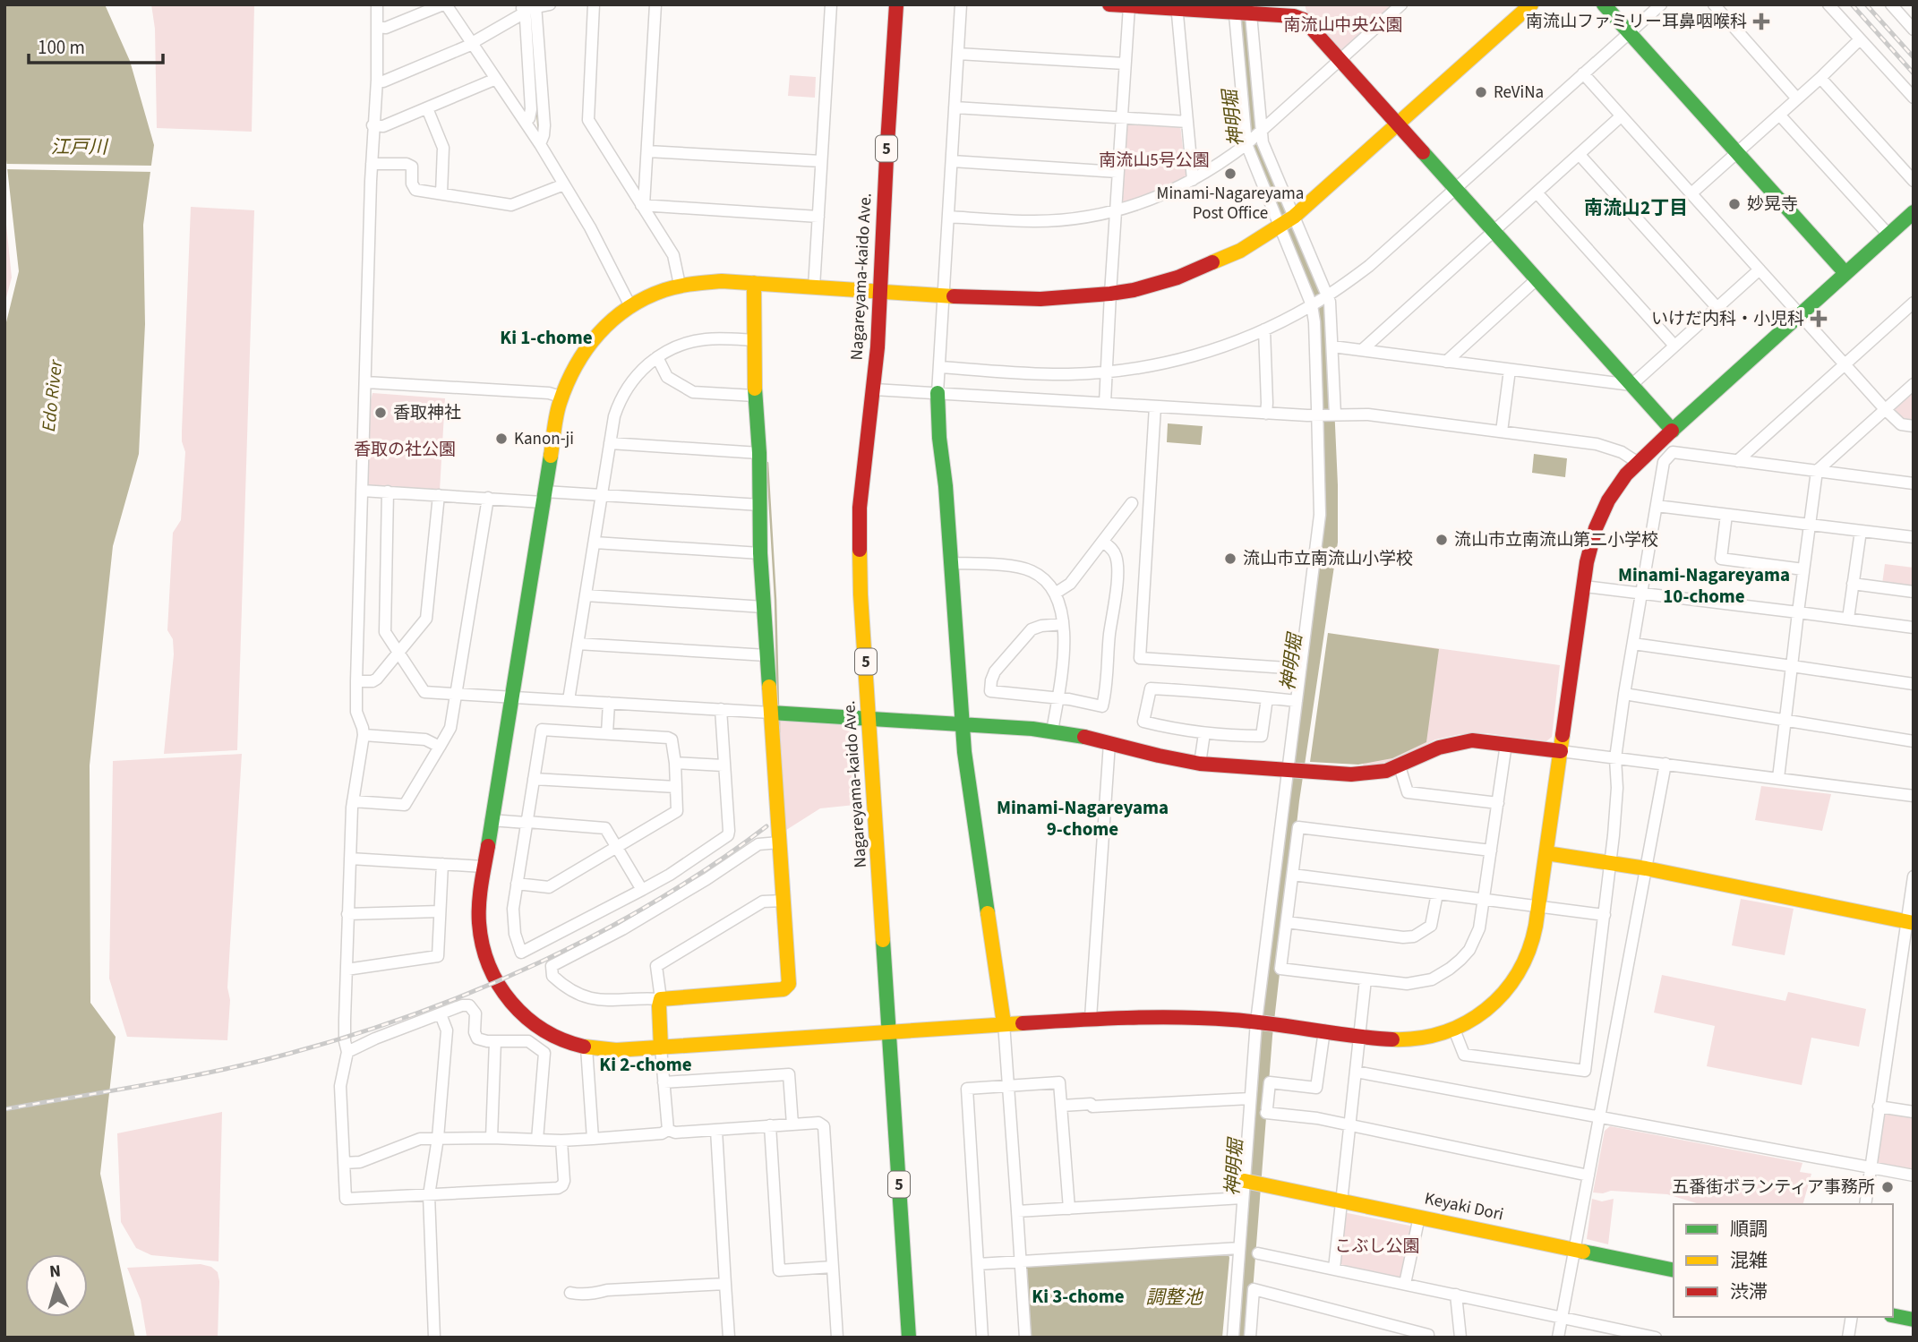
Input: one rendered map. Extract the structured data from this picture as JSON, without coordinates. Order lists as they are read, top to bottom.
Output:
{
  "streets": {
    "street": ["5", "Nagareyama-kaido Ave.", "Keyaki Dori"]
  },
  "districts": [
    "南流山2丁目",
    "Ki 1-chome",
    "Minami-Nagareyama 10-chome",
    "Minami-Nagareyama 9-chome",
    "Ki 2-chome",
    "Ki 3-chome"
  ],
  "water": [
    "神明堀",
    "江戸川",
    "Edo River",
    "調整池"
  ],
  "parks": [
    "南流山中央公園",
    "南流山5号公園",
    "香取の社公園",
    "こぶし公園"
  ],
  "places": {
    "health": ["南流山ファミリー耳鼻咽喉科", "いけだ内科・小児科"],
    "other": [
      "ReViNa",
      "Minami-Nagareyama Post Office",
      "妙晃寺",
      "香取神社",
      "Kanon-ji",
      "流山市立南流山第二小学校",
      "流山市立南流山小学校",
      "五番街ボランティア事務所"
    ]
  },
  "legend": ["順調", "混雑", "渋滞"],
  "scale_bar": "100 m",
  "north": "top"
}
